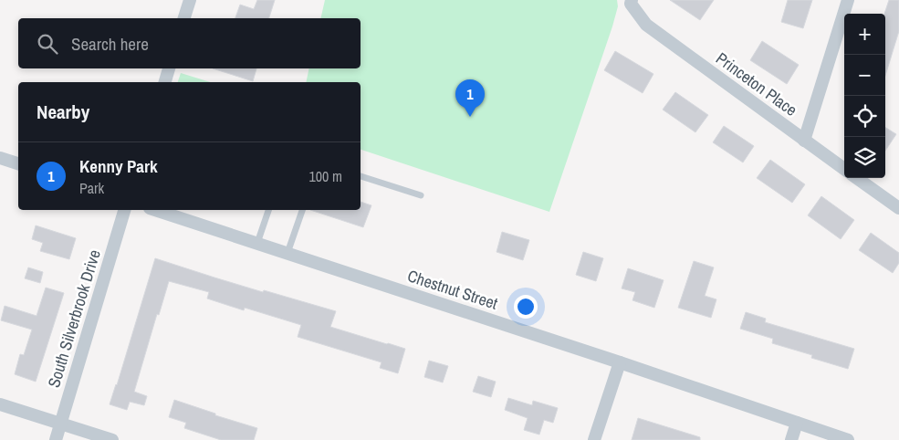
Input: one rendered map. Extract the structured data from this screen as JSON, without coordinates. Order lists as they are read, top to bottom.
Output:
{
  "streets": {
    "street": ["Princeton Place", "Chestnut Street", "South Silverbrook Drive"]
  },
  "page": {
    "map_buttons": ["+", "−"],
    "search": "Search here",
    "pins": "1",
    "heading": "Nearby",
    "list": [
      {
        "mark": "1",
        "name": "Kenny Park",
        "note": "Park",
        "value": "100 m"
      }
    ]
  }
}
